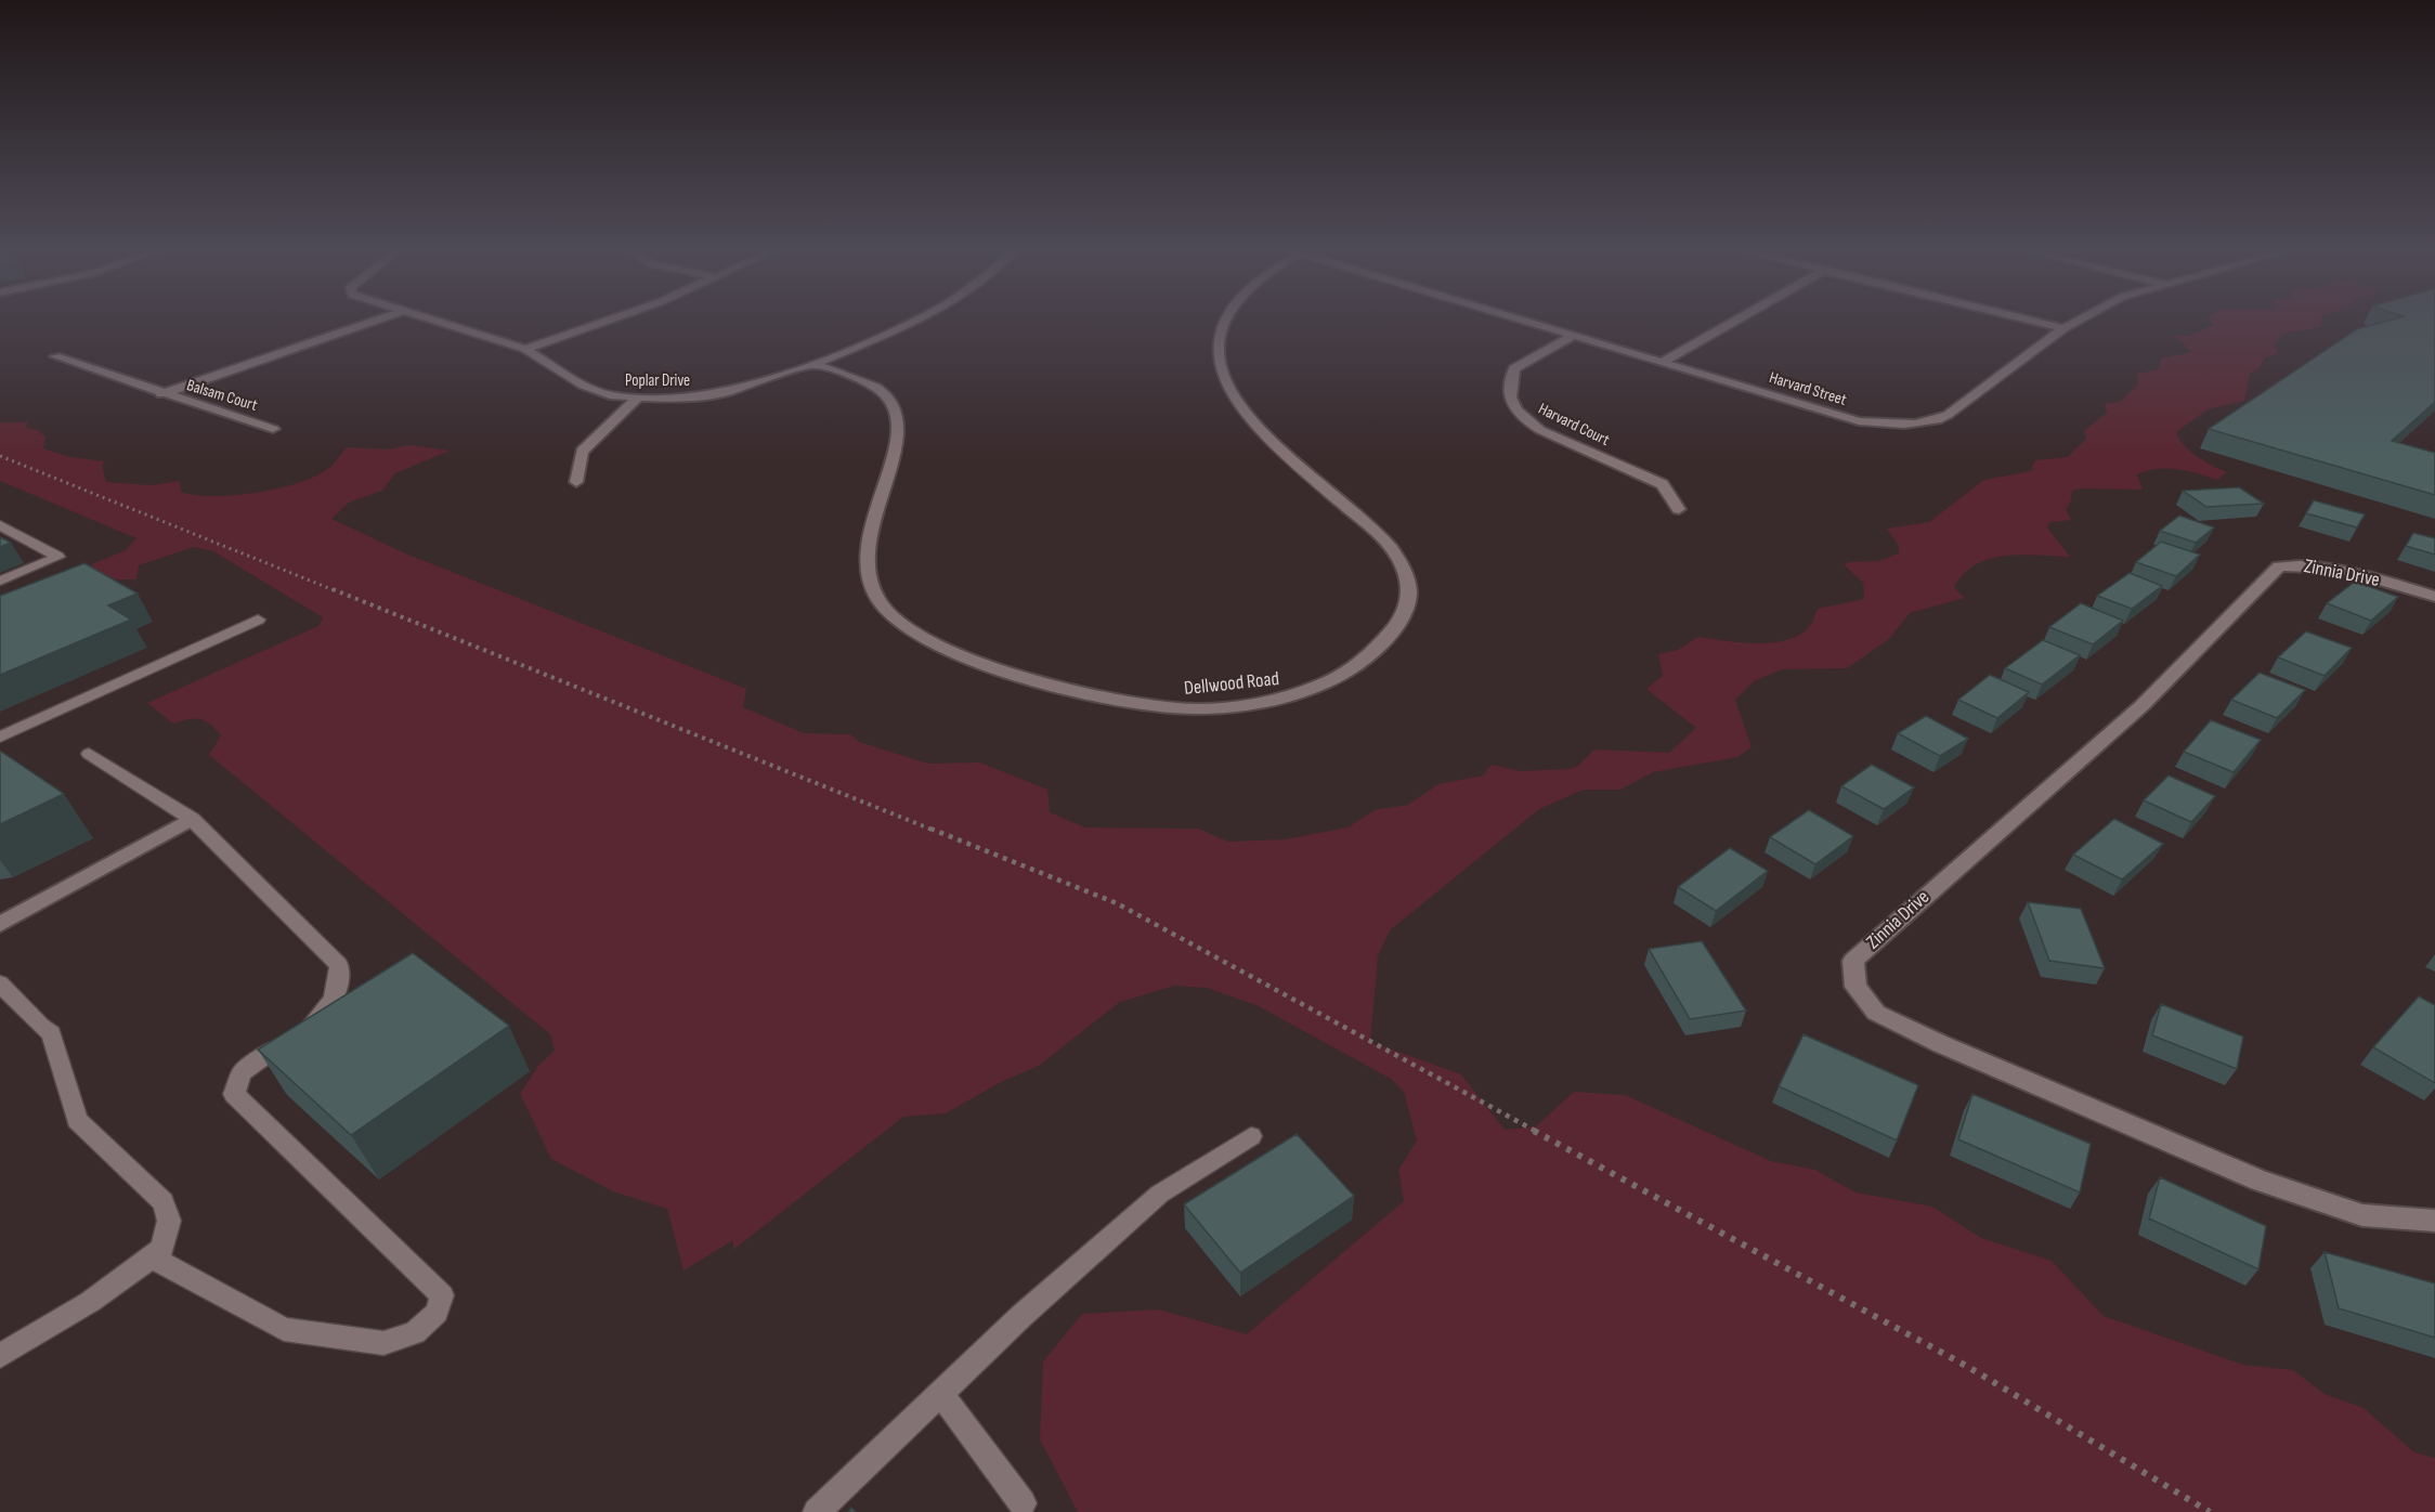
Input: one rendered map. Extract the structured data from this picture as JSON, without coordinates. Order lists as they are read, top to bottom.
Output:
{
  "streets": {
    "street": [
      "Poplar Drive",
      "Harvard Street",
      "Balsam Court",
      "Harvard Court",
      "Zinnia Drive",
      "Dellwood Road"
    ]
  },
  "crossings": [
    ["Poplar Drive", "Dellwood Road"],
    ["Harvard Street", "Harvard Court"]
  ]
}
